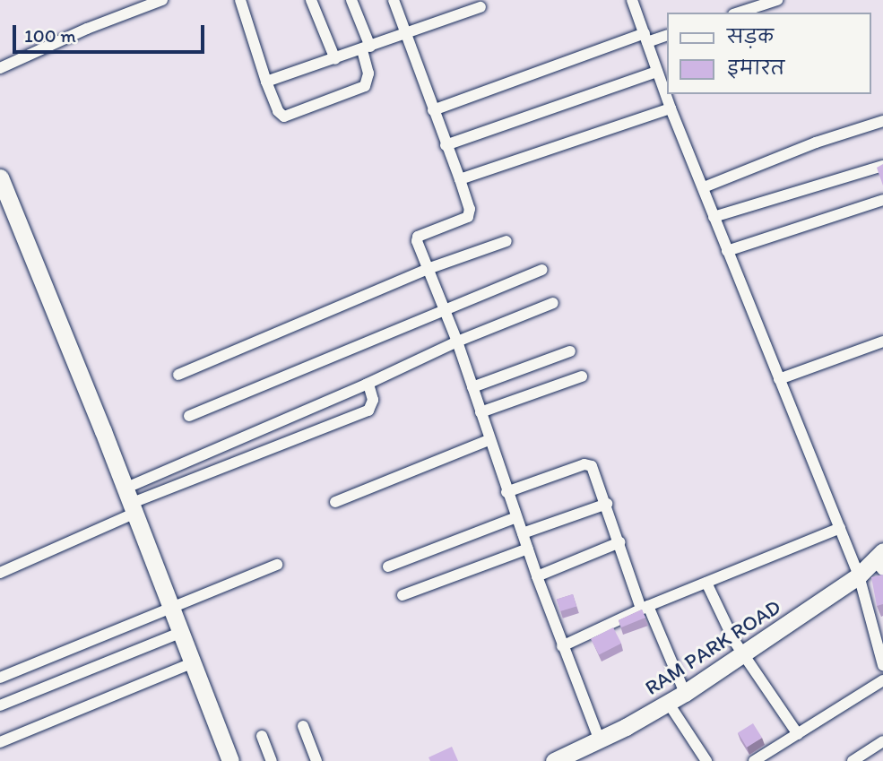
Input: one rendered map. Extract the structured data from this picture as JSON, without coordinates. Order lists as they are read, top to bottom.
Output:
{
  "streets": {
    "street": ["RAM PARK ROAD"]
  },
  "legend": ["सड़क", "इमारत"],
  "scale_bar": "100 m"
}
